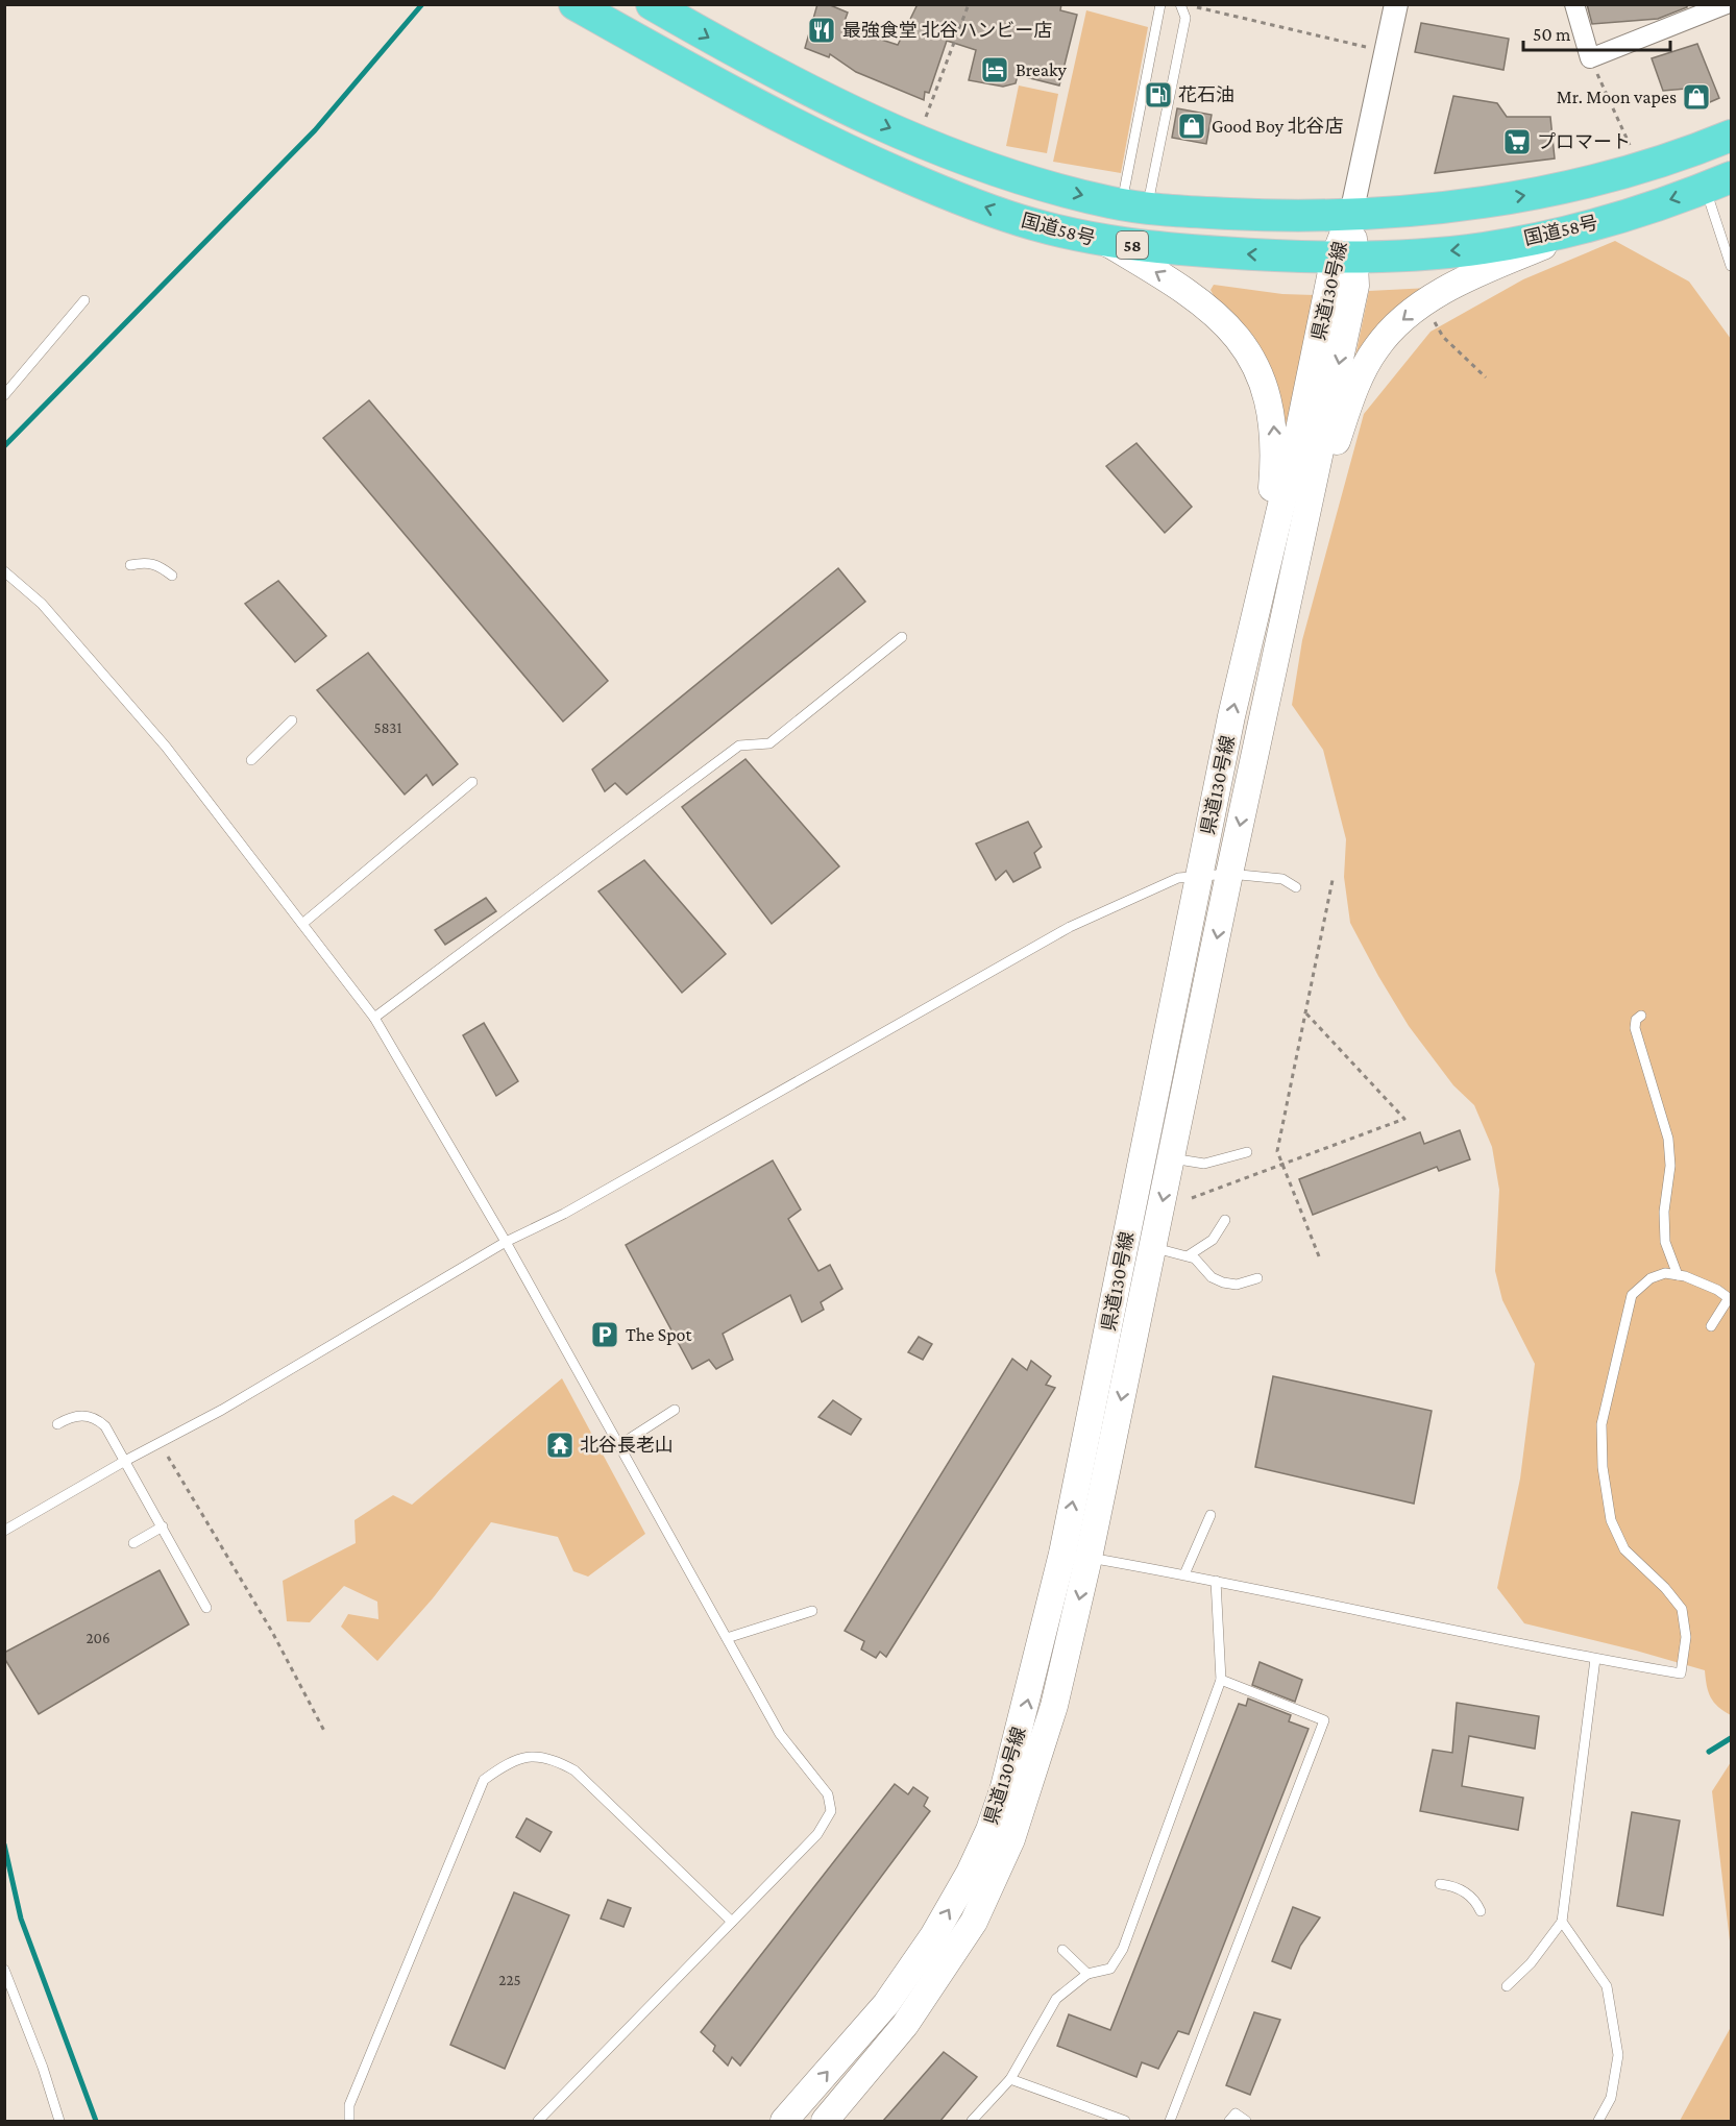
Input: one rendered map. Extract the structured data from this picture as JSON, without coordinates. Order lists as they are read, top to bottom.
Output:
{
  "streets": {
    "highway": ["国道58号", "58"],
    "main road": ["県道130号線"]
  },
  "crossings": [
    ["国道58号", "県道130号線"]
  ],
  "places": {
    "restaurant": ["最強食堂 北谷ハンビー店"],
    "hotel": ["Breaky"],
    "fuel station": ["花石油"],
    "shop": ["Mr. Moon vapes", "Good Boy 北谷店"],
    "supermarket": ["プロマート"],
    "parking": ["The Spot"],
    "temple": ["北谷長老山"]
  },
  "house_numbers": ["5831", "206", "225"],
  "scale_bar": "50 m"
}
